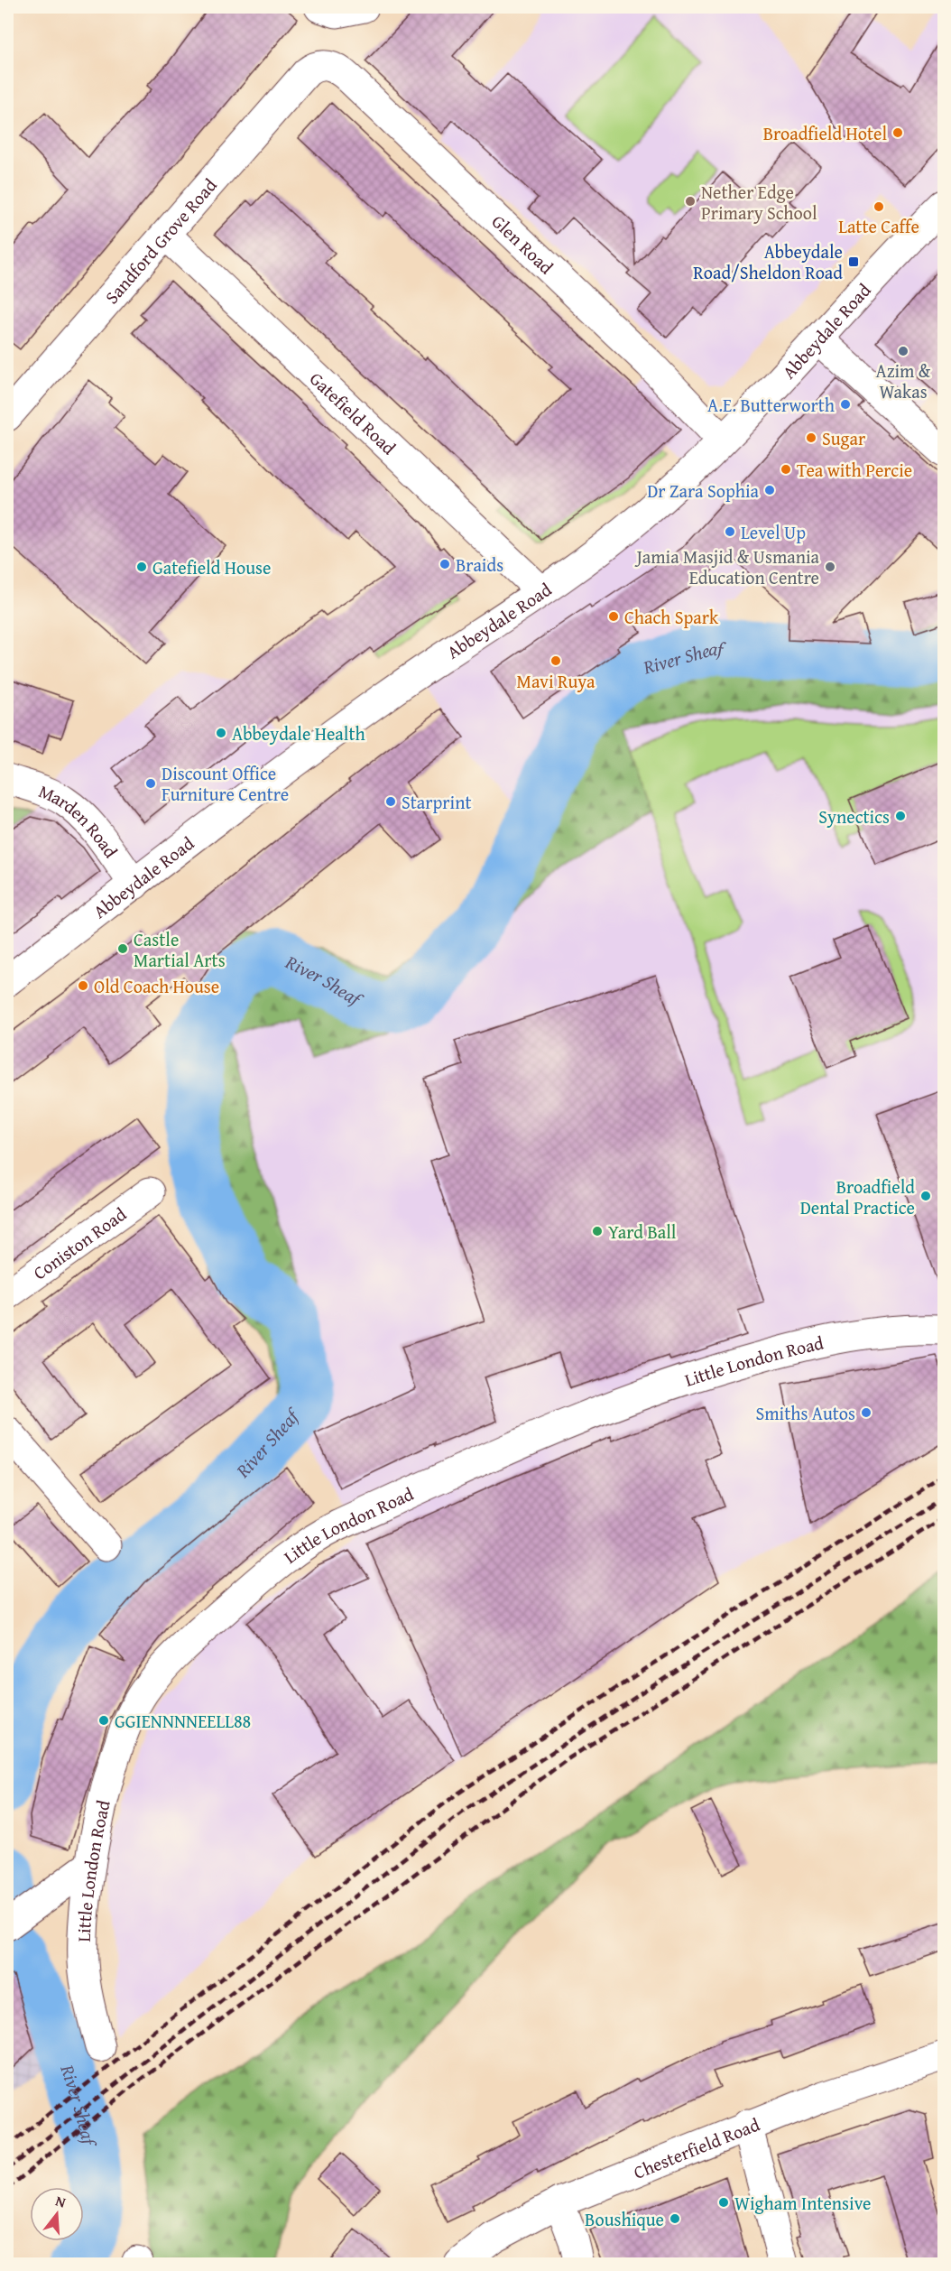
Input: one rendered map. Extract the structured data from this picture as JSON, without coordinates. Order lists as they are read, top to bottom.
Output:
{
  "streets": {
    "main road": [
      "Sandford Grove Road",
      "Glen Road",
      "Abbeydale Road",
      "Gatefield Road",
      "Marden Road",
      "Coniston Road",
      "Little London Road",
      "Chesterfield Road"
    ]
  },
  "crossings": [
    ["Sandford Grove Road", "Glen Road"],
    ["Sandford Grove Road", "Gatefield Road"],
    ["Glen Road", "Abbeydale Road"],
    ["Abbeydale Road", "Gatefield Road"],
    ["Abbeydale Road", "Marden Road"]
  ],
  "water": ["River Sheaf"],
  "places": {
    "other": [
      "Broadfield Hotel",
      "Nether Edge Primary School",
      "Latte Caffe",
      "Azim & Wakas",
      "A.E. Butterworth",
      "Sugar",
      "Tea with Percie",
      "Dr Zara Sophia",
      "Level Up",
      "Braids",
      "Gatefield House",
      "Jamia Masjid & Usmania Education Centre",
      "Chach Spark",
      "Mavi Ruya",
      "Abbeydale Health",
      "Discount Office Furniture Centre",
      "Starprint",
      "Synectics",
      "Castle Martial Arts",
      "Old Coach House",
      "Broadfield Dental Practice",
      "Yard Ball",
      "Smiths Autos",
      "GGIENNNNEELL88",
      "Wigham Intensive",
      "Boushique"
    ],
    "transit": ["Abbeydale Road/Sheldon Road"]
  },
  "north": "top"
}
